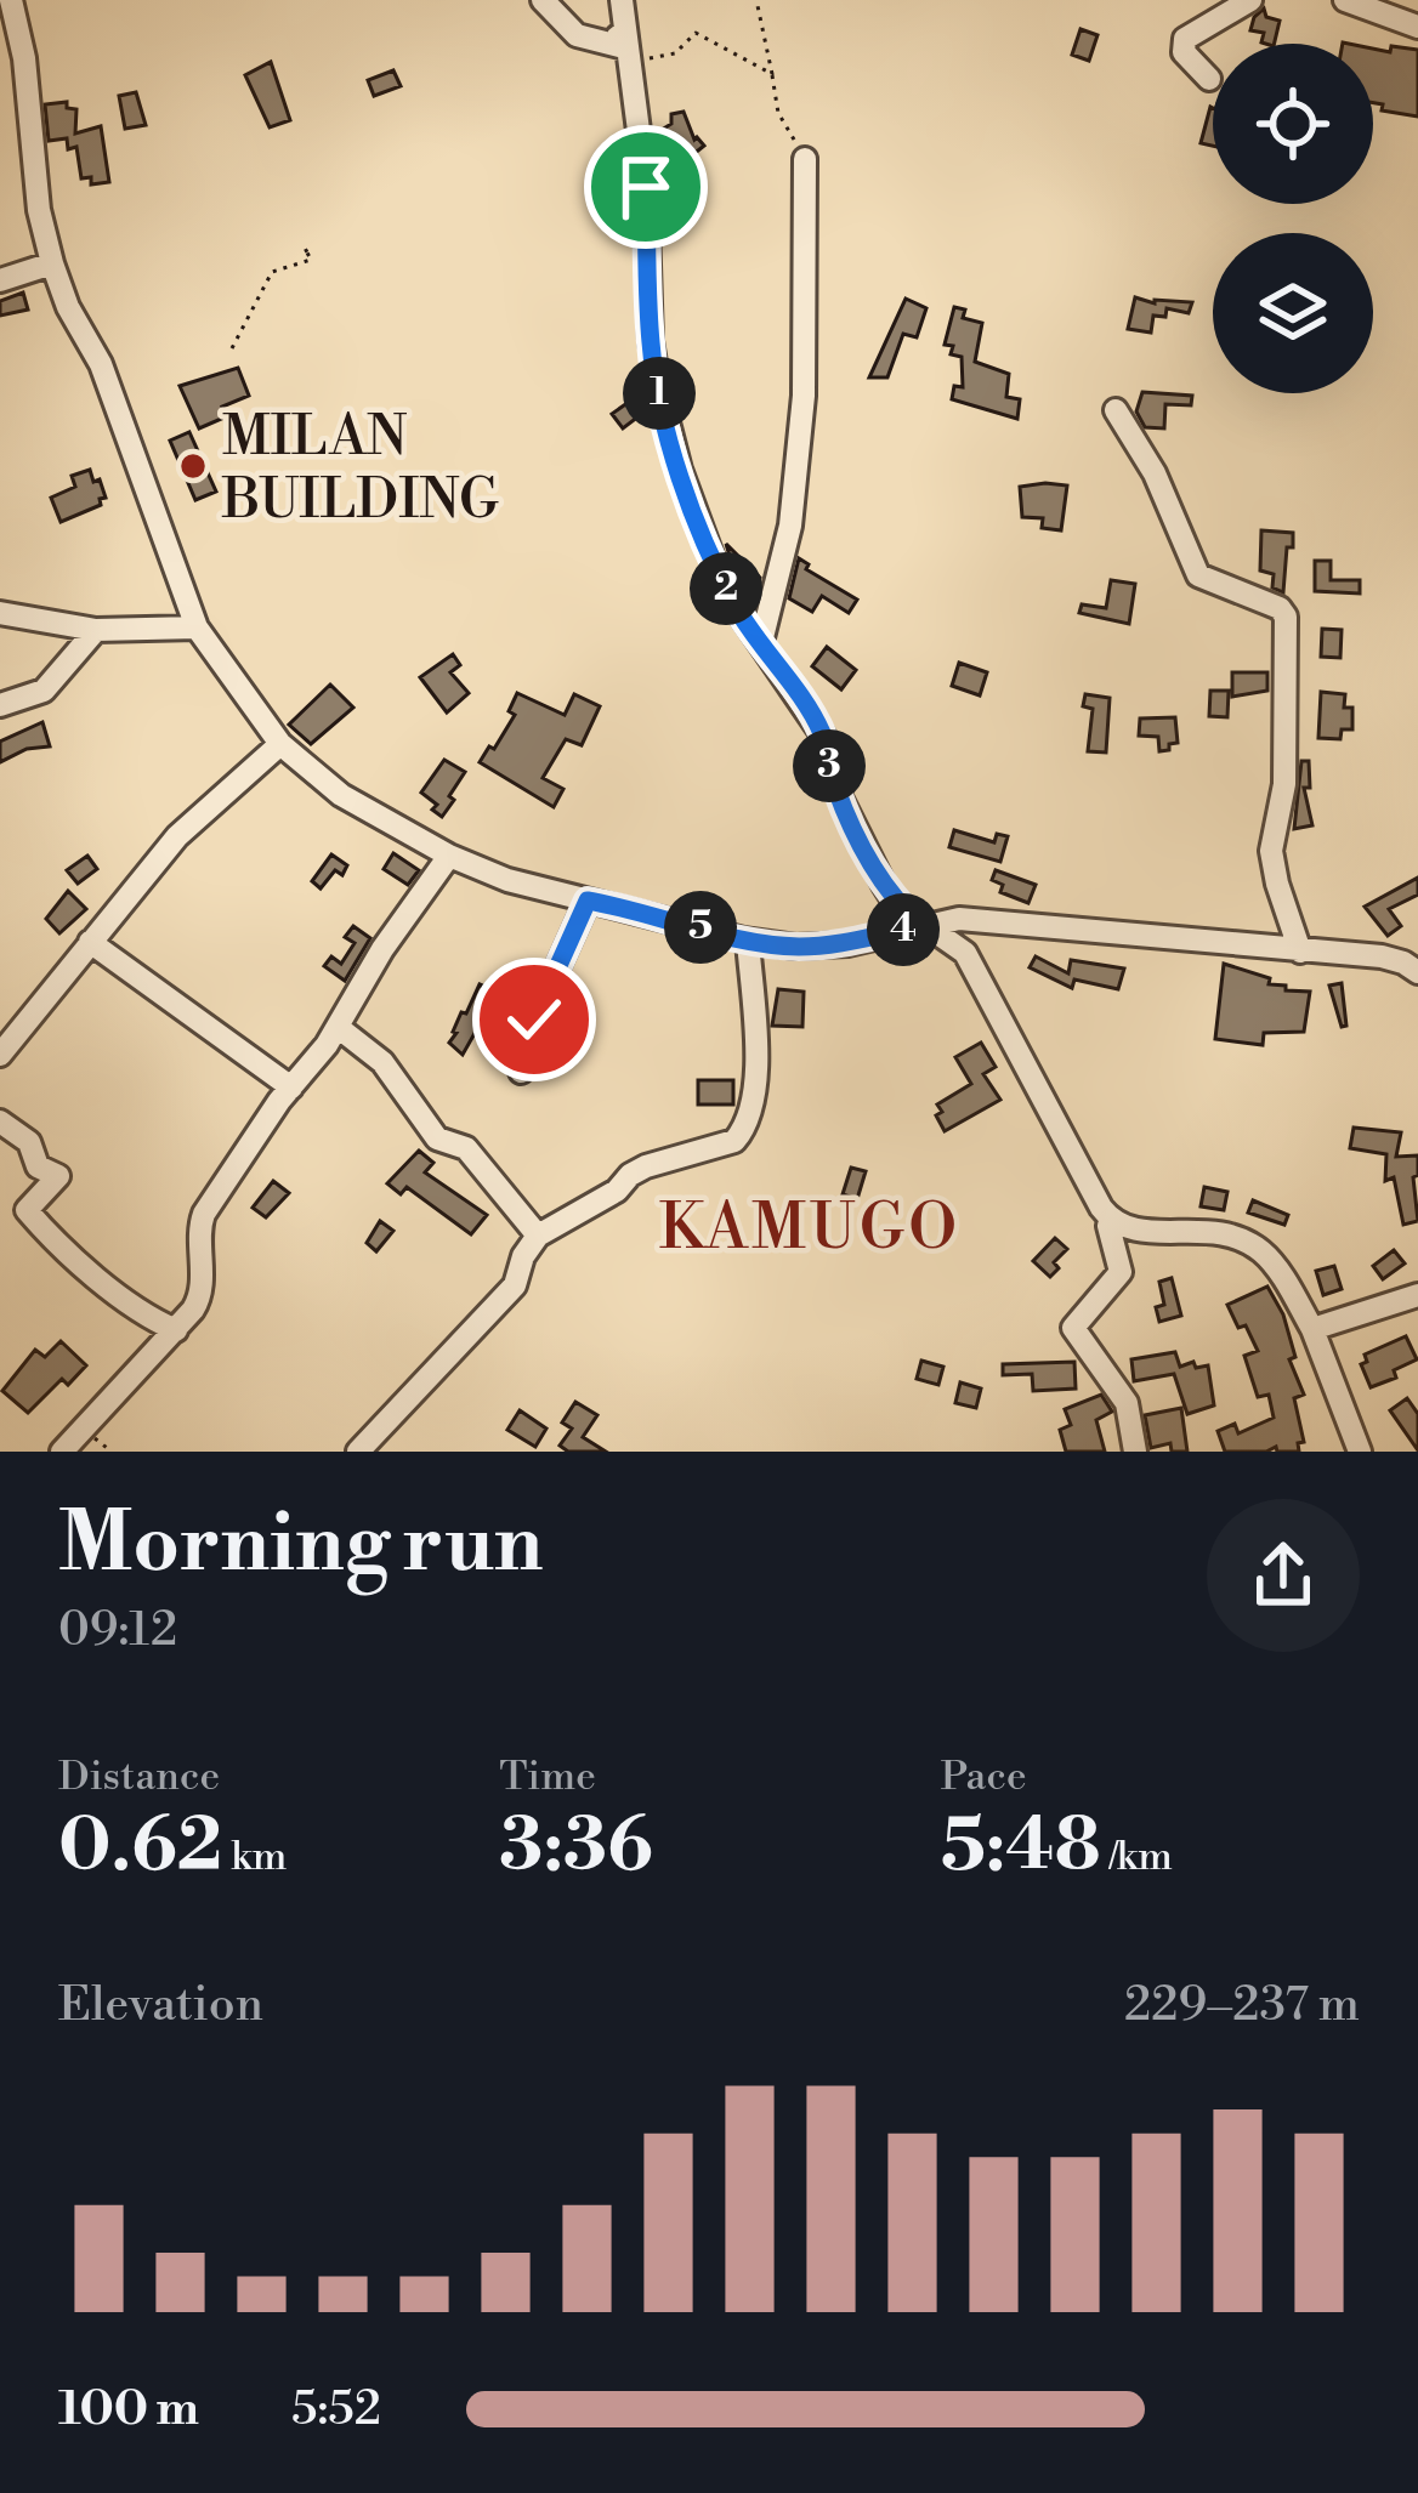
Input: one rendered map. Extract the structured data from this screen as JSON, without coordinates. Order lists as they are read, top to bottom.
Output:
{
  "districts": ["KAMUGO"],
  "places": ["MILAN BUILDING"],
  "page": {
    "pins": [
      "1",
      "2",
      "3",
      "5",
      "4"
    ],
    "heading": ["Morning run", "09:12"],
    "stats": [
      ["Distance", "0.62 km"],
      ["Time", "3:36"],
      ["Pace", "5:48 /km"]
    ],
    "chart": ["Elevation", "229–237 m"],
    "list": [
      {
        "name": "100 m",
        "note": "5:52"
      }
    ]
  }
}
